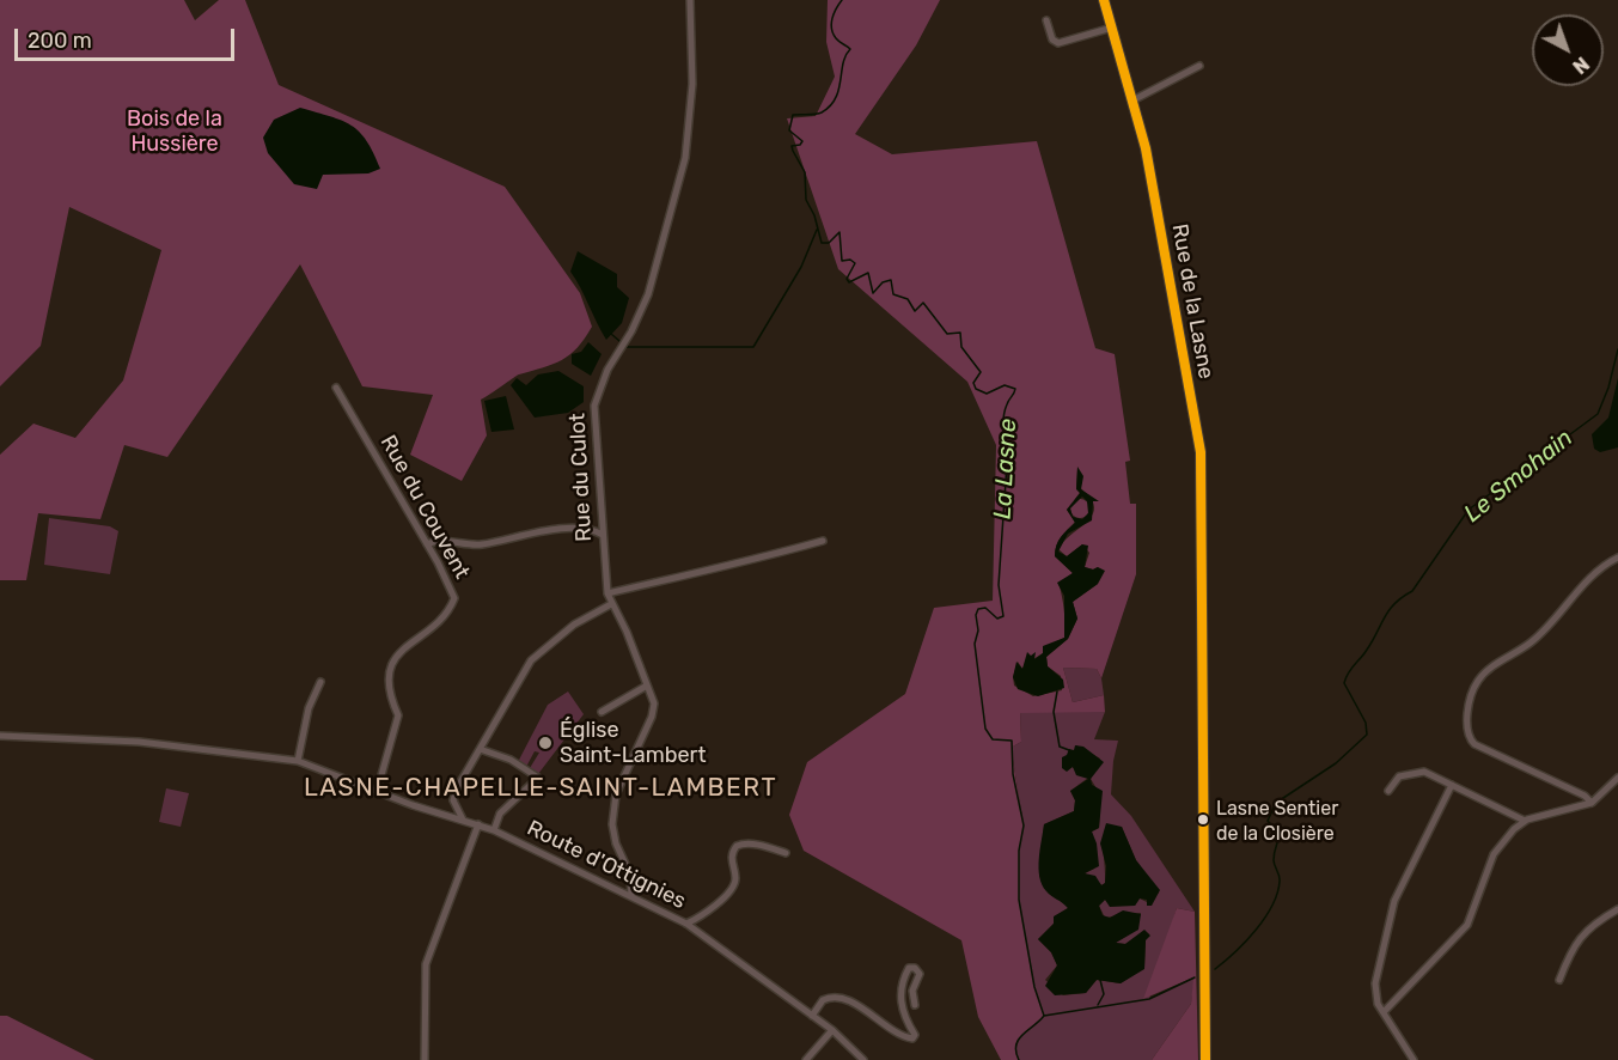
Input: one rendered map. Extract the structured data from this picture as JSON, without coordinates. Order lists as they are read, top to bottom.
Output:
{
  "streets": {
    "street": [
      "Rue de la Lasne",
      "Rue du Culot",
      "Rue du Couvent",
      "Route d'Ottignies"
    ]
  },
  "crossings": [
    ["Rue du Culot", "Route d'Ottignies"],
    ["Rue du Couvent", "Route d'Ottignies"]
  ],
  "districts": ["LASNE-CHAPELLE-SAINT-LAMBERT"],
  "water": ["La Lasne", "Le Smohain"],
  "parks": ["Bois de la Hussière"],
  "places": ["Église Saint-Lambert", "Lasne Sentier de la Closière"],
  "scale_bar": "200 m",
  "north": "bottom right"
}
